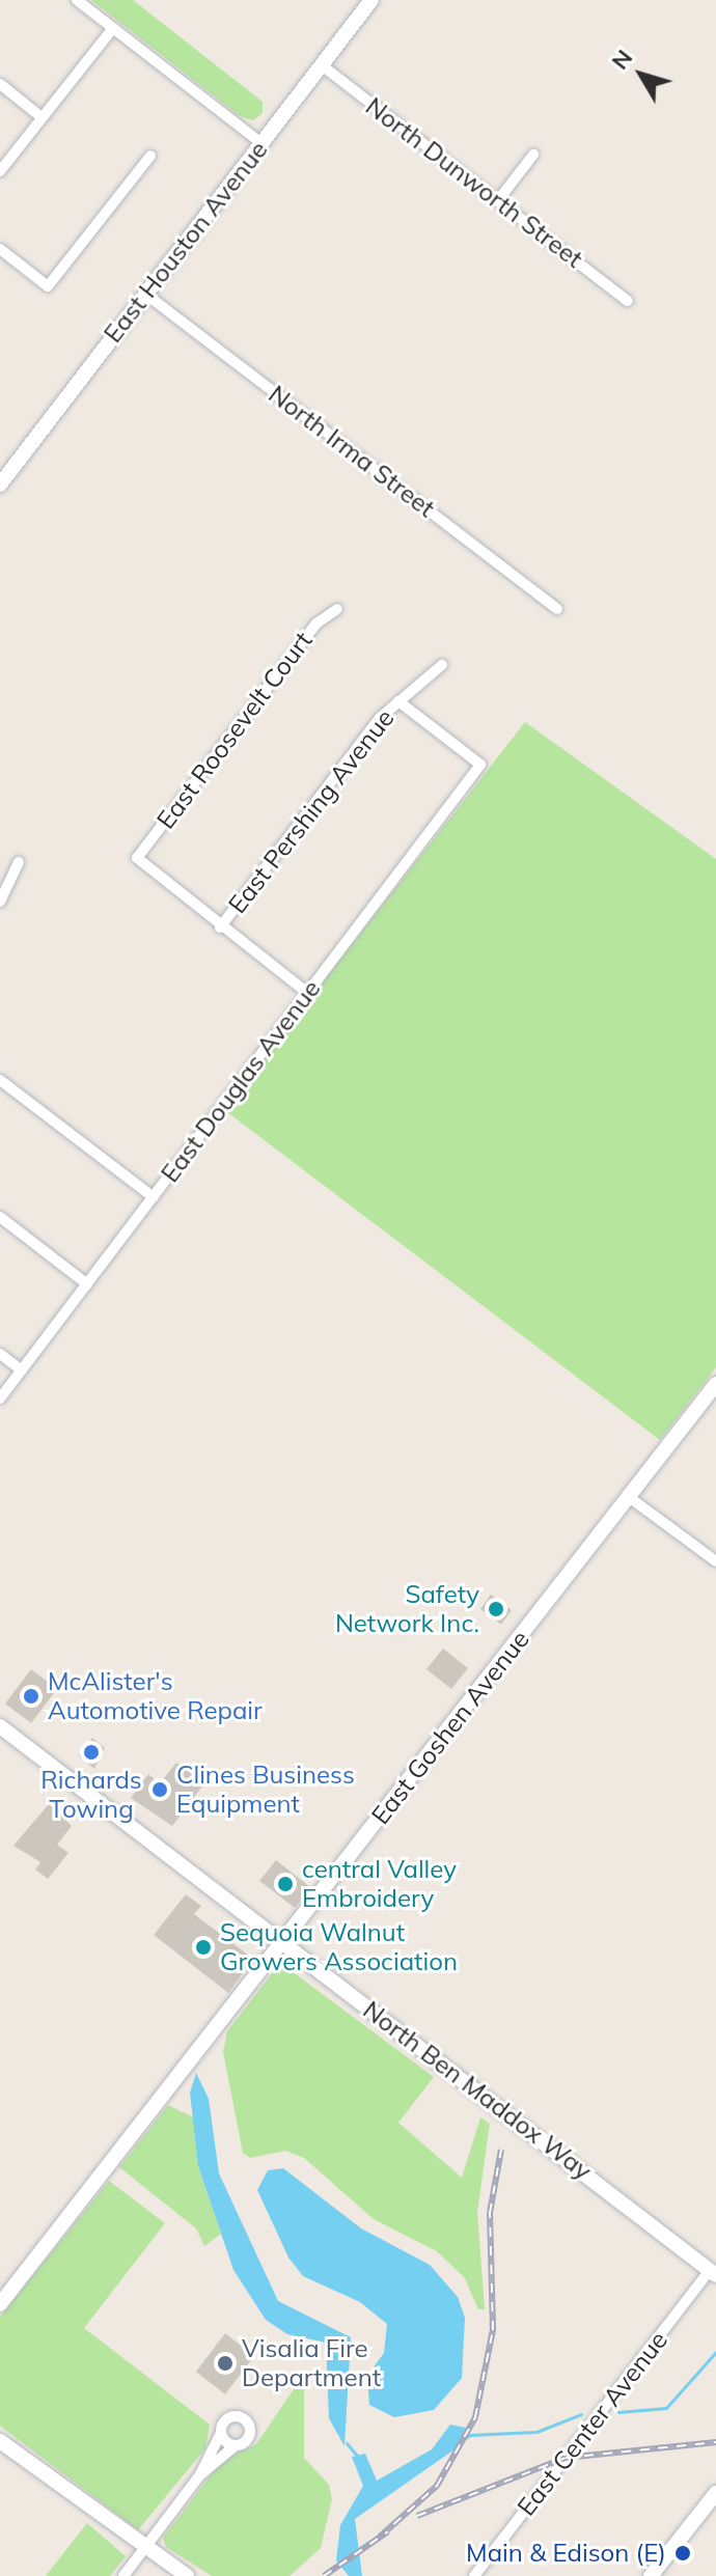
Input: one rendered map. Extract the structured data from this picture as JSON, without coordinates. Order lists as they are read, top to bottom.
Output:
{
  "streets": {
    "main road": ["East Houston Avenue", "East Goshen Avenue", "North Ben Maddox Way"],
    "street": [
      "North Dunworth Street",
      "North Irma Street",
      "East Roosevelt Court",
      "East Pershing Avenue",
      "East Douglas Avenue",
      "East Center Avenue"
    ]
  },
  "crossings": [
    ["North Dunworth Street", "East Houston Avenue"],
    ["East Houston Avenue", "North Irma Street"],
    ["East Roosevelt Court", "East Pershing Avenue"],
    ["East Pershing Avenue", "East Douglas Avenue"],
    ["East Goshen Avenue", "North Ben Maddox Way"],
    ["North Ben Maddox Way", "East Center Avenue"]
  ],
  "places": [
    "Safety Network Inc.",
    "McAlister's Automotive Repair",
    "Richards Towing",
    "Clines Business Equipment",
    "central Valley Embroidery",
    "Sequoia Walnut Growers Association",
    "Visalia Fire Department",
    "Main & Edison (E)"
  ],
  "north": "top left"
}
